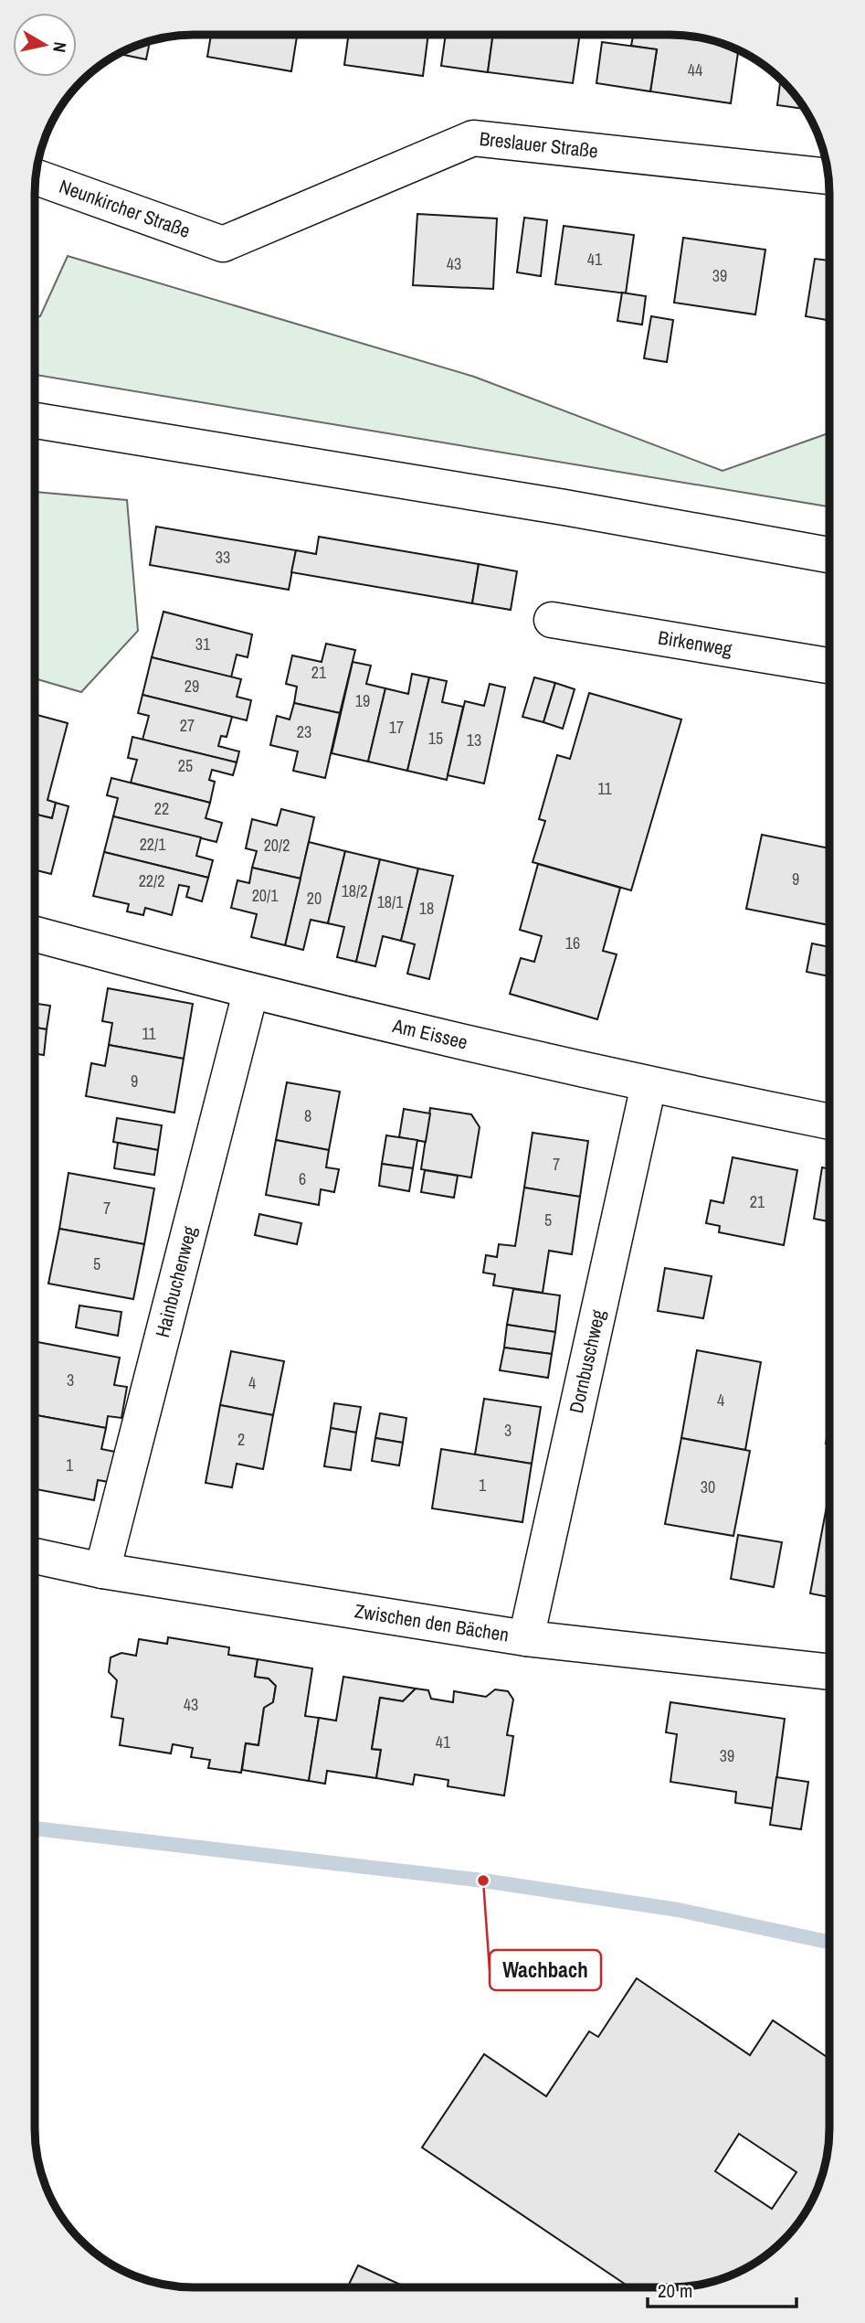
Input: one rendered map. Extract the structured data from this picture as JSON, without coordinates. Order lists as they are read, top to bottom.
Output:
{
  "streets": {
    "street": [
      "Breslauer Straße",
      "Neunkircher Straße",
      "Birkenweg",
      "Am Eissee",
      "Hainbuchenweg",
      "Dornbuschweg",
      "Zwischen den Bächen"
    ]
  },
  "crossings": [
    ["Breslauer Straße", "Neunkircher Straße"],
    ["Am Eissee", "Hainbuchenweg"],
    ["Am Eissee", "Dornbuschweg"],
    ["Hainbuchenweg", "Zwischen den Bächen"],
    ["Dornbuschweg", "Zwischen den Bächen"]
  ],
  "places": ["Wachbach"],
  "house_numbers": [
    "44",
    "41",
    "43",
    "39",
    "33",
    "31",
    "21",
    "29",
    "19",
    "27",
    "17",
    "23",
    "15",
    "13",
    "25",
    "11",
    "22",
    "22/1",
    "20/2",
    "9",
    "22/2",
    "18/2",
    "20/1",
    "20",
    "18/1",
    "18",
    "16",
    "11",
    "9",
    "8",
    "7",
    "6",
    "21",
    "7",
    "5",
    "5",
    "3",
    "4",
    "4",
    "3",
    "2",
    "1",
    "1",
    "30",
    "43",
    "41",
    "39"
  ],
  "scale_bar": "20 m",
  "north": "right"
}
